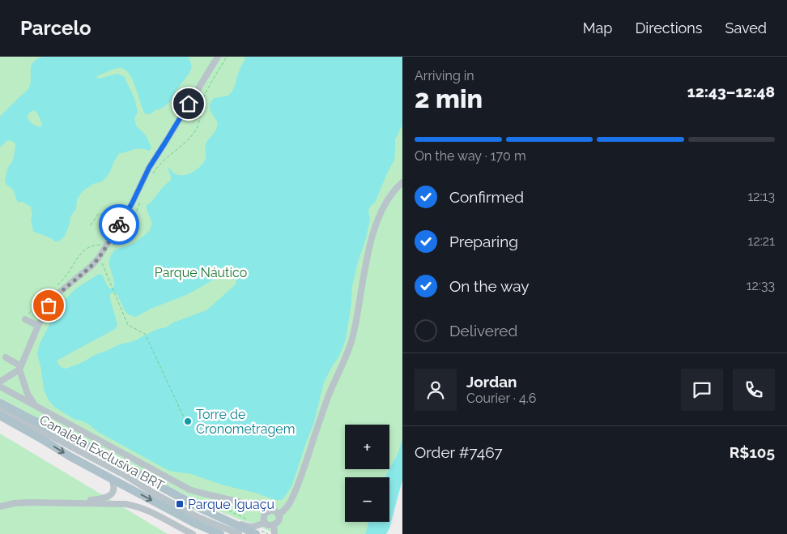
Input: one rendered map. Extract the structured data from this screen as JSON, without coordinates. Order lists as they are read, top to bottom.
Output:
{
  "streets": {
    "lane": ["Canaleta Exclusiva BRT"]
  },
  "parks": ["Parque Náutico"],
  "places": {
    "other": ["Torre de Cronometragem"],
    "transit": ["Parque Iguaçu"]
  },
  "page": {
    "header": "Parcelo",
    "nav": ["Map", "Directions", "Saved"],
    "heading": ["2 min", "Arriving in", "12:43–12:48"],
    "panel": [
      "Jordan",
      "Courier · 4.6",
      "Order #7467",
      "R$105"
    ],
    "bar": "On the way · 170 m",
    "list": [
      ["Confirmed", "12:13"],
      ["Preparing", "12:21"],
      ["On the way", "12:33"],
      "Delivered"
    ],
    "map_buttons": ["+", "−"]
  }
}
